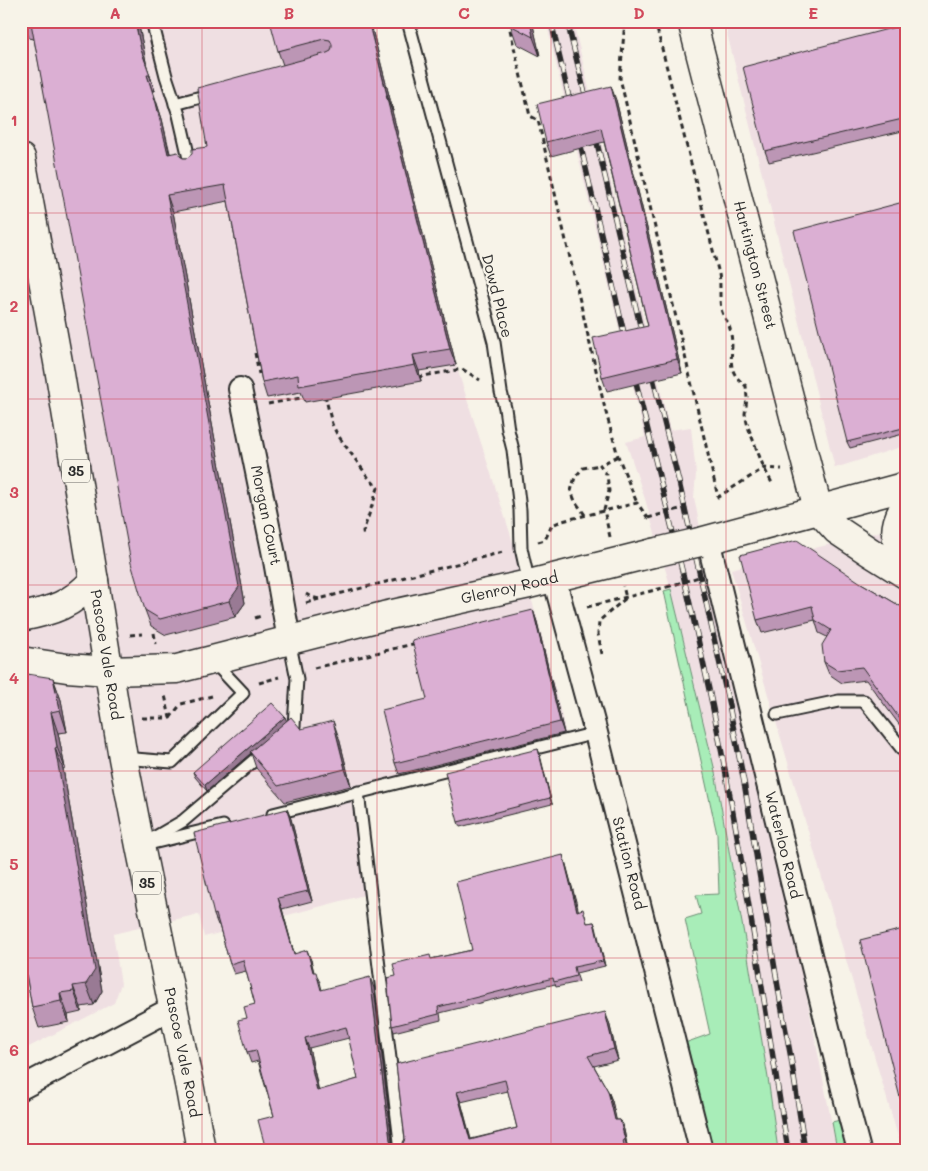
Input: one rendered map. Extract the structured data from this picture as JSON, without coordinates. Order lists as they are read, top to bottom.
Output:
{
  "streets": {
    "main road": [
      "Hartington Street",
      "35",
      "Glenroy Road",
      "Pascoe Vale Road"
    ],
    "street": ["Morgan Court", "Waterloo Road", "Station Road"],
    "lane": ["Dowd Place"]
  },
  "crossings": [
    ["Hartington Street", "Glenroy Road"],
    ["Dowd Place", "Glenroy Road"],
    ["Dowd Place", "Station Road"],
    ["Morgan Court", "Glenroy Road"],
    ["Glenroy Road", "Pascoe Vale Road"],
    ["Glenroy Road", "Waterloo Road"],
    ["Glenroy Road", "Station Road"]
  ],
  "grid": {
    "columns": [
      "A",
      "B",
      "C",
      "D",
      "E"
    ],
    "rows": [
      "1",
      "2",
      "3",
      "4",
      "5",
      "6"
    ]
  }
}
